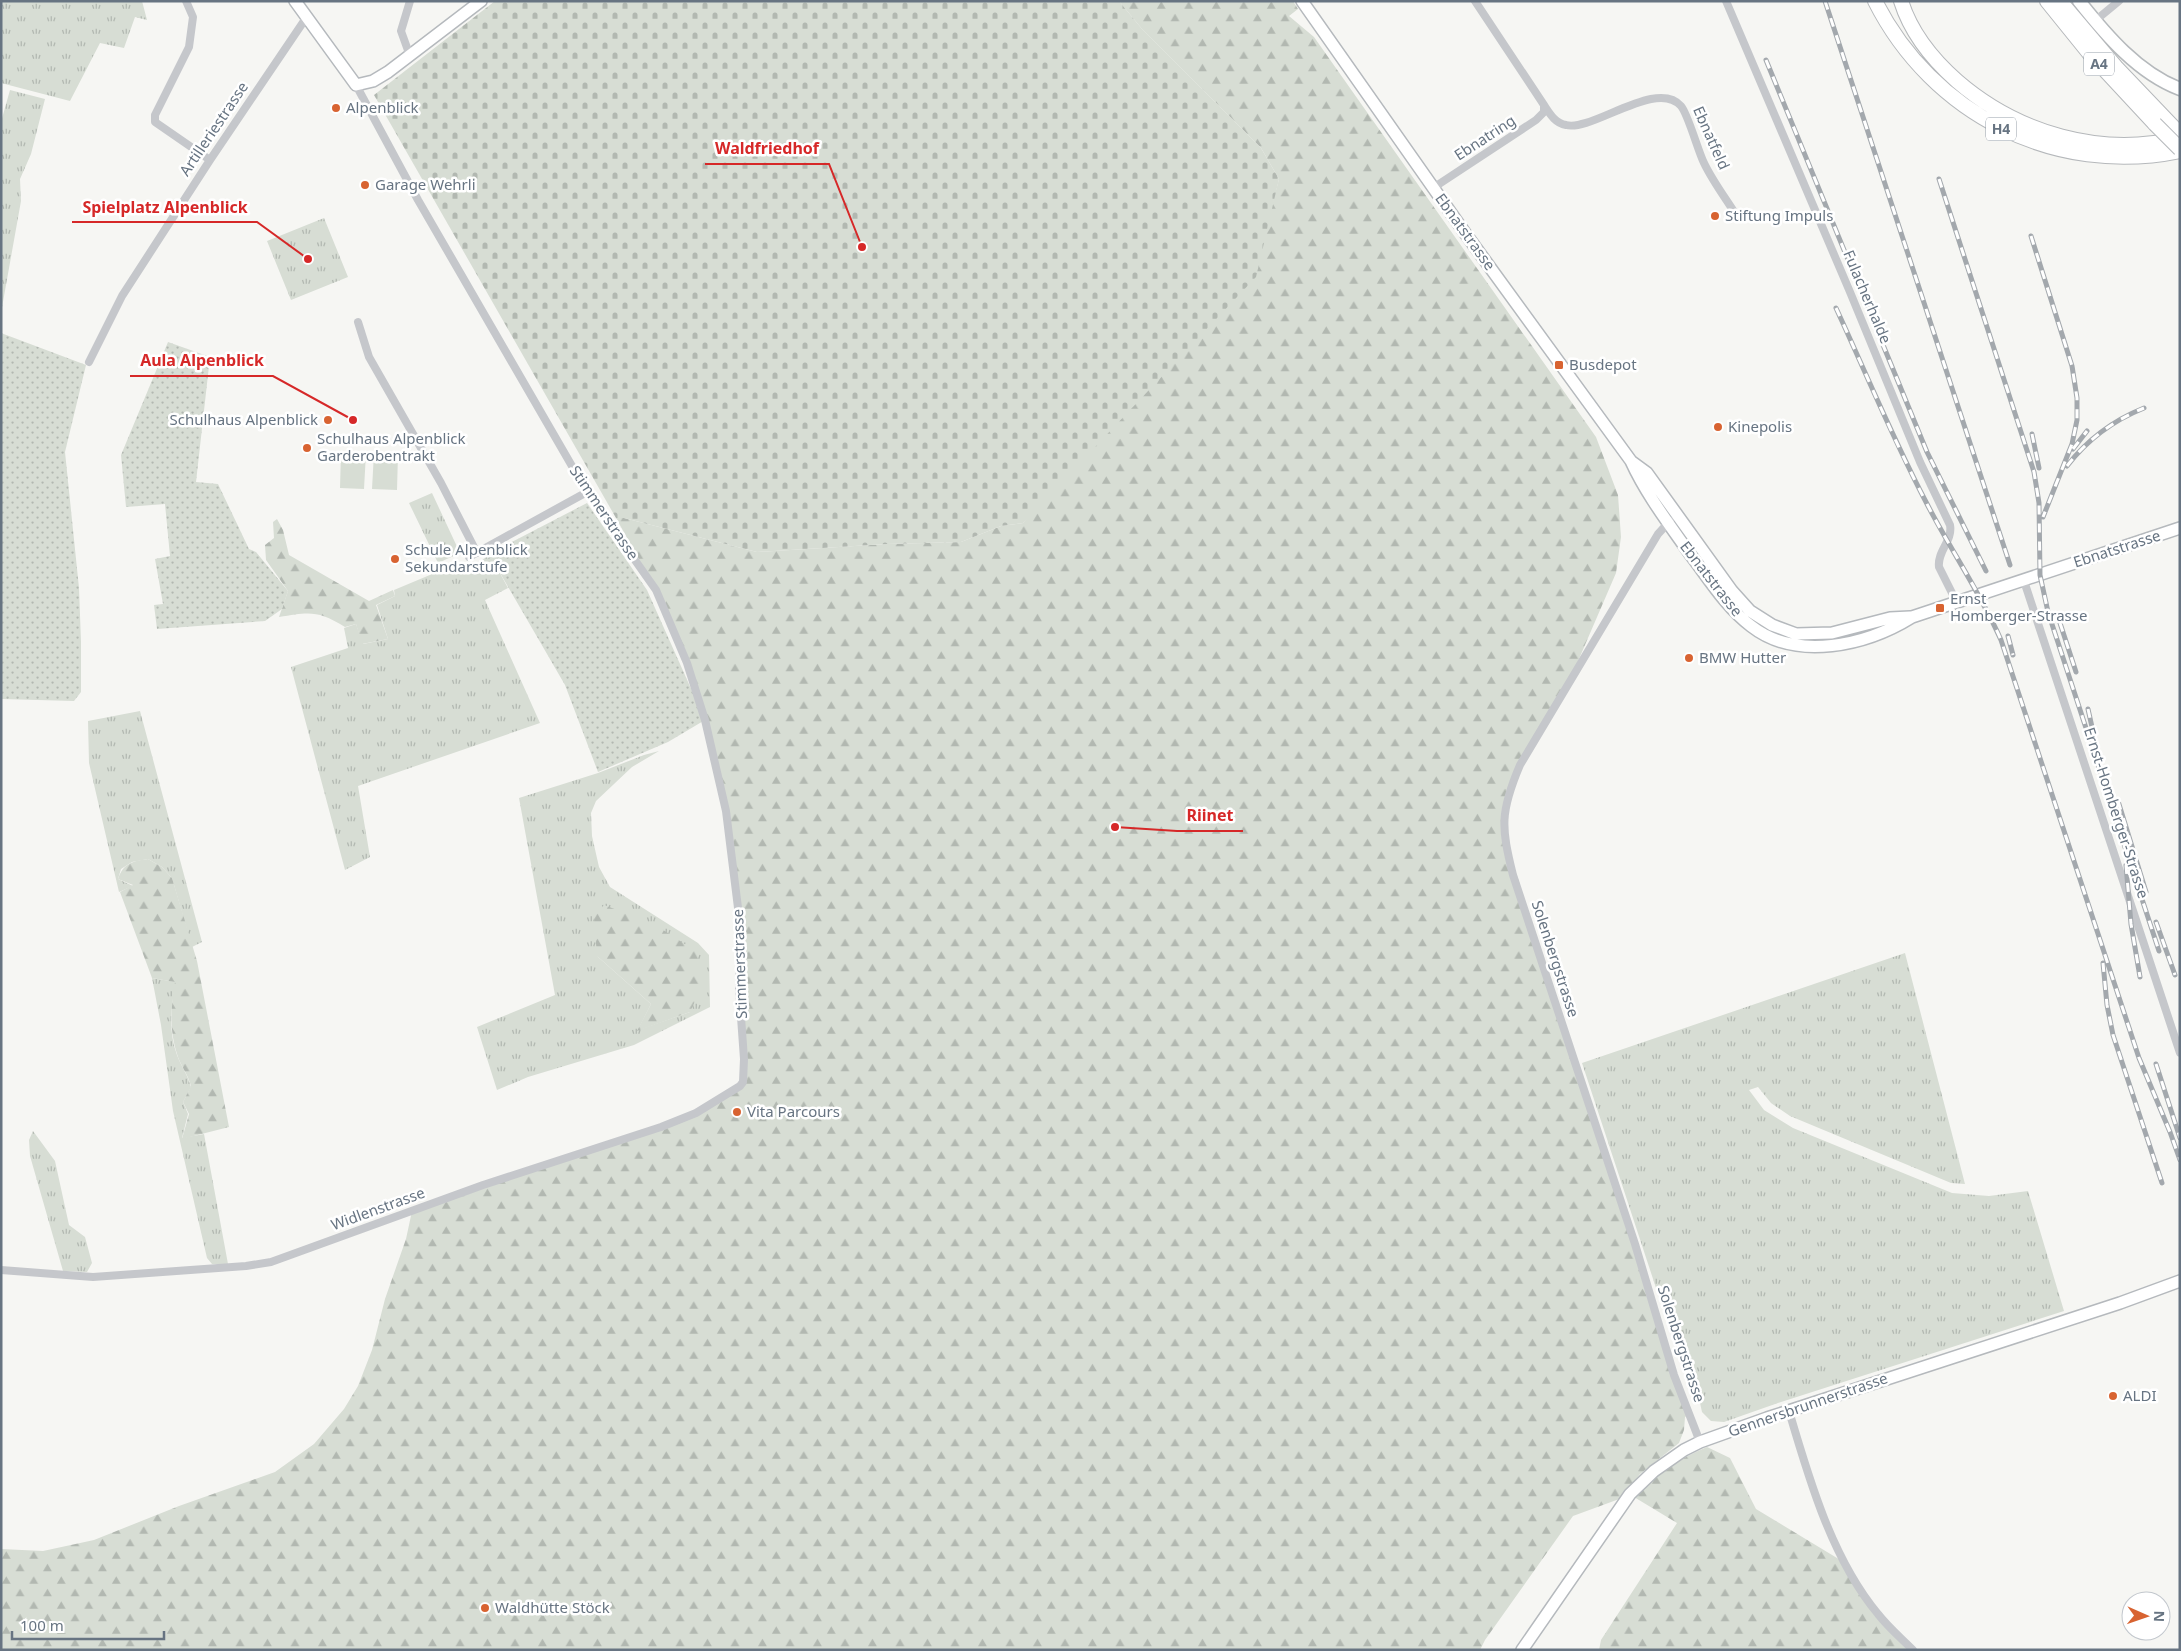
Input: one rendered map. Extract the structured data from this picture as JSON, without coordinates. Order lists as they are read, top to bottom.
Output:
{
  "streets": {
    "highway": ["A4", "H4"],
    "street": [
      "Artilleriestrasse",
      "Ebnatring",
      "Ebnatfeld",
      "Ebnatstrasse",
      "Fulacherhalde",
      "Stimmerstrasse",
      "Ernst-Homberger-Strasse",
      "Solenbergstrasse",
      "Widlenstrasse",
      "Gennersbrunnerstrasse"
    ]
  },
  "crossings": [
    ["A4", "H4"],
    ["Artilleriestrasse", "Stimmerstrasse"],
    ["Ebnatring", "Ebnatfeld"],
    ["Ebnatring", "Ebnatstrasse"],
    ["Ebnatstrasse", "Fulacherhalde"],
    ["Ebnatstrasse", "Ernst-Homberger-Strasse"],
    ["Ebnatstrasse", "Solenbergstrasse"],
    ["Stimmerstrasse", "Widlenstrasse"],
    ["Solenbergstrasse", "Gennersbrunnerstrasse"]
  ],
  "places": {
    "other": [
      "Alpenblick",
      "Garage Wehrli",
      "Stiftung Impuls",
      "Waldfriedhof",
      "Spielplatz Alpenblick",
      "Schulhaus Alpenblick",
      "Aula Alpenblick",
      "Kinepolis",
      "Schulhaus Alpenblick Garderobentrakt",
      "Schule Alpenblick Sekundarstufe",
      "BMW Hutter",
      "Riinet",
      "Vita Parcours",
      "ALDI",
      "Waldhütte Stöck"
    ],
    "transit": ["Busdepot", "Ernst Homberger-Strasse"]
  },
  "scale_bar": "100 m",
  "north": "right"
}
